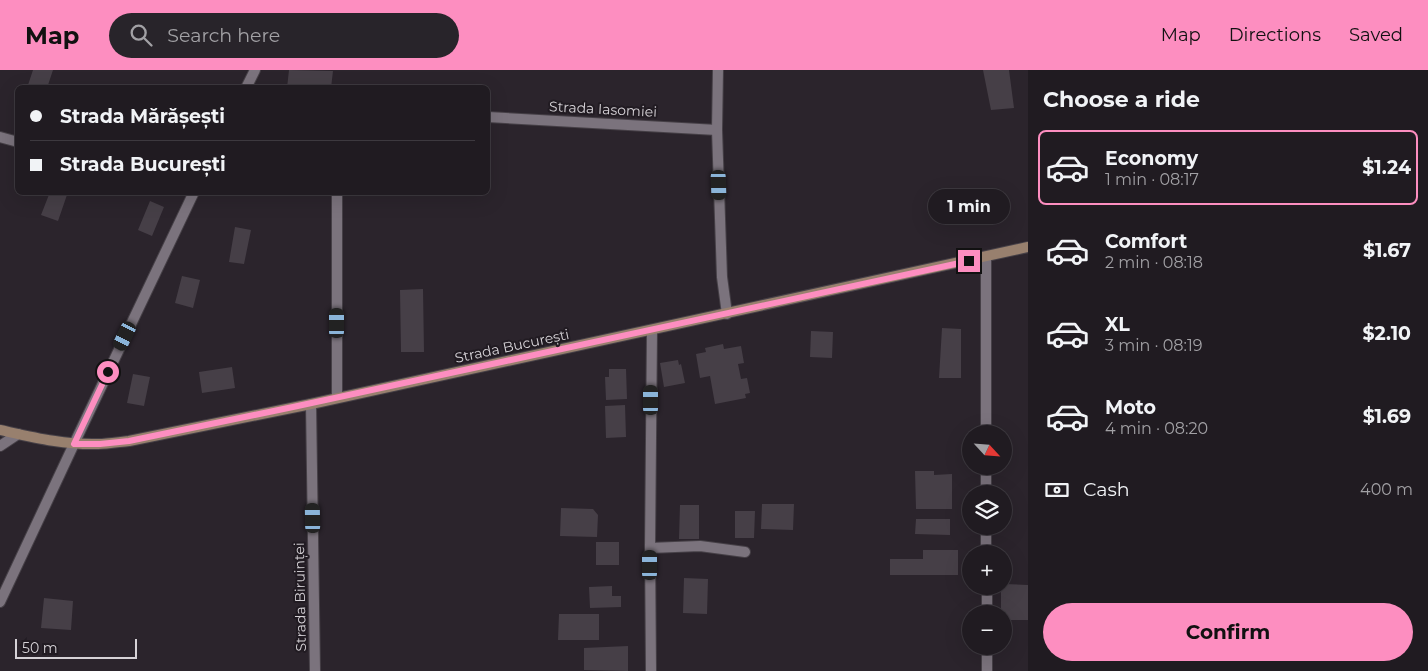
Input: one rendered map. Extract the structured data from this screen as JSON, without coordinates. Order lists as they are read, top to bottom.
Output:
{
  "streets": {
    "main road": ["Strada București"],
    "street": ["Strada Iasomiei", "Strada Biruinței"]
  },
  "crossings": [
    ["Strada București", "Strada Biruinței"]
  ],
  "scale_bar": "50 m",
  "north": "bottom right",
  "page": {
    "header": "Map",
    "search": "Search here",
    "nav": ["Map", "Directions", "Saved"],
    "heading": "Choose a ride",
    "banner": ["Strada Mărășești", "Strada București"],
    "list": [
      {
        "name": "Economy",
        "note": "1 min · 08:17",
        "value": "$1.24"
      },
      {
        "name": "Comfort",
        "note": "2 min · 08:18",
        "value": "$1.67"
      },
      {
        "name": "XL",
        "note": "3 min · 08:19",
        "value": "$2.10"
      },
      {
        "name": "Moto",
        "note": "4 min · 08:20",
        "value": "$1.69"
      }
    ],
    "bubble": "1 min",
    "map_buttons": ["+", "−"],
    "pay": ["Cash", "400 m"],
    "buttons": "Confirm",
    "scale": "50 m"
  }
}
